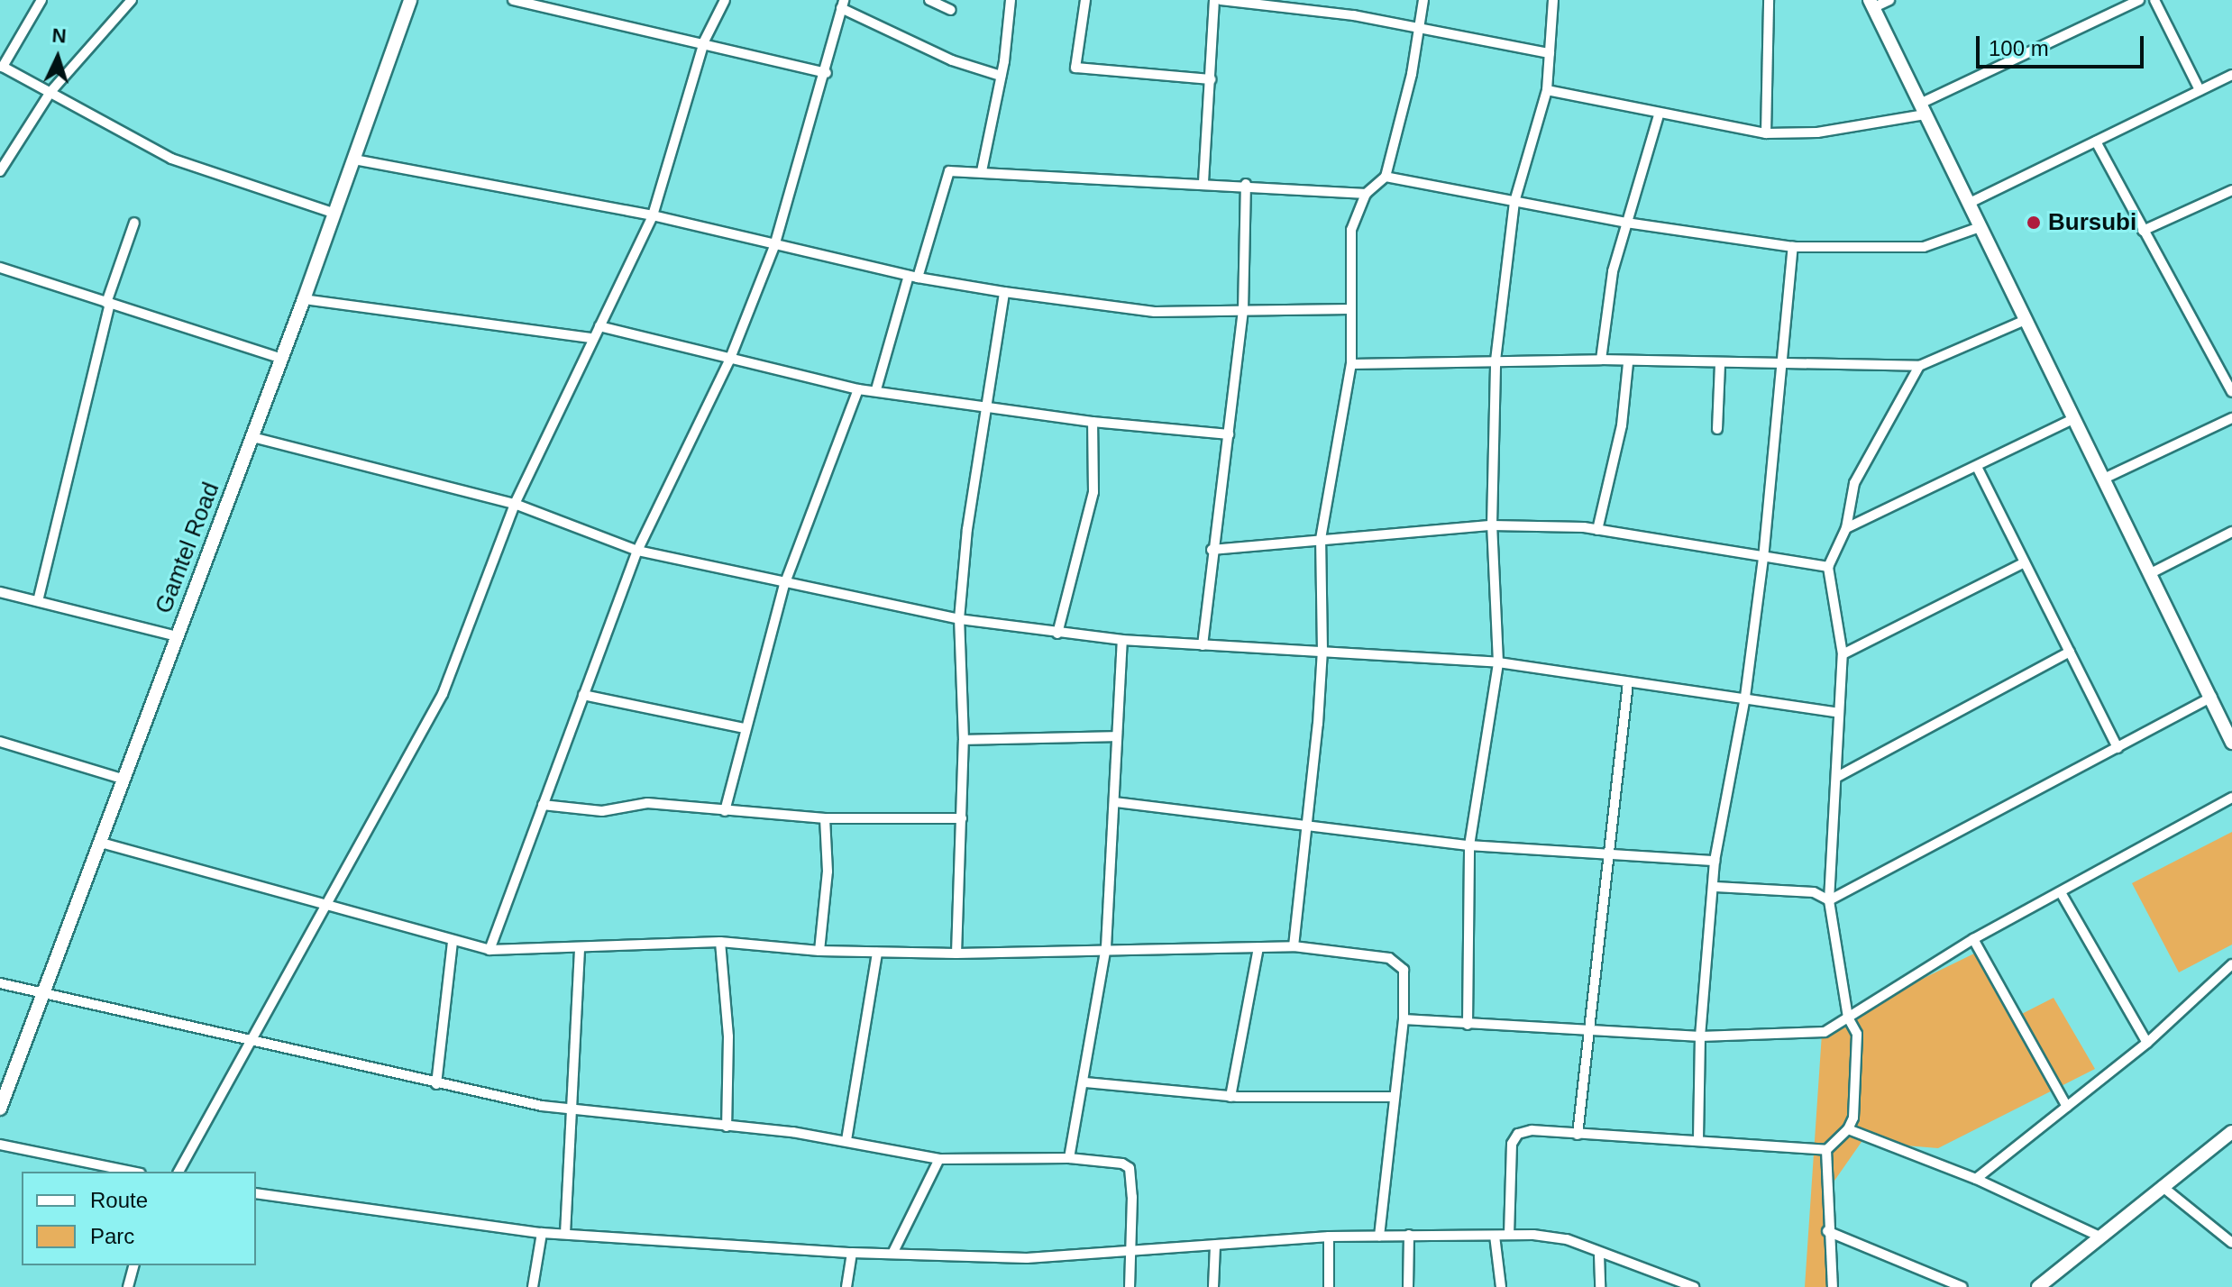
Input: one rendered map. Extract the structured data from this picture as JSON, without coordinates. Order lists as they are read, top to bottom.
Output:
{
  "streets": {
    "street": ["Gamtel Road"]
  },
  "places": ["Bursubi"],
  "legend": ["Route", "Parc"],
  "scale_bar": "100 m",
  "north": "top"
}
